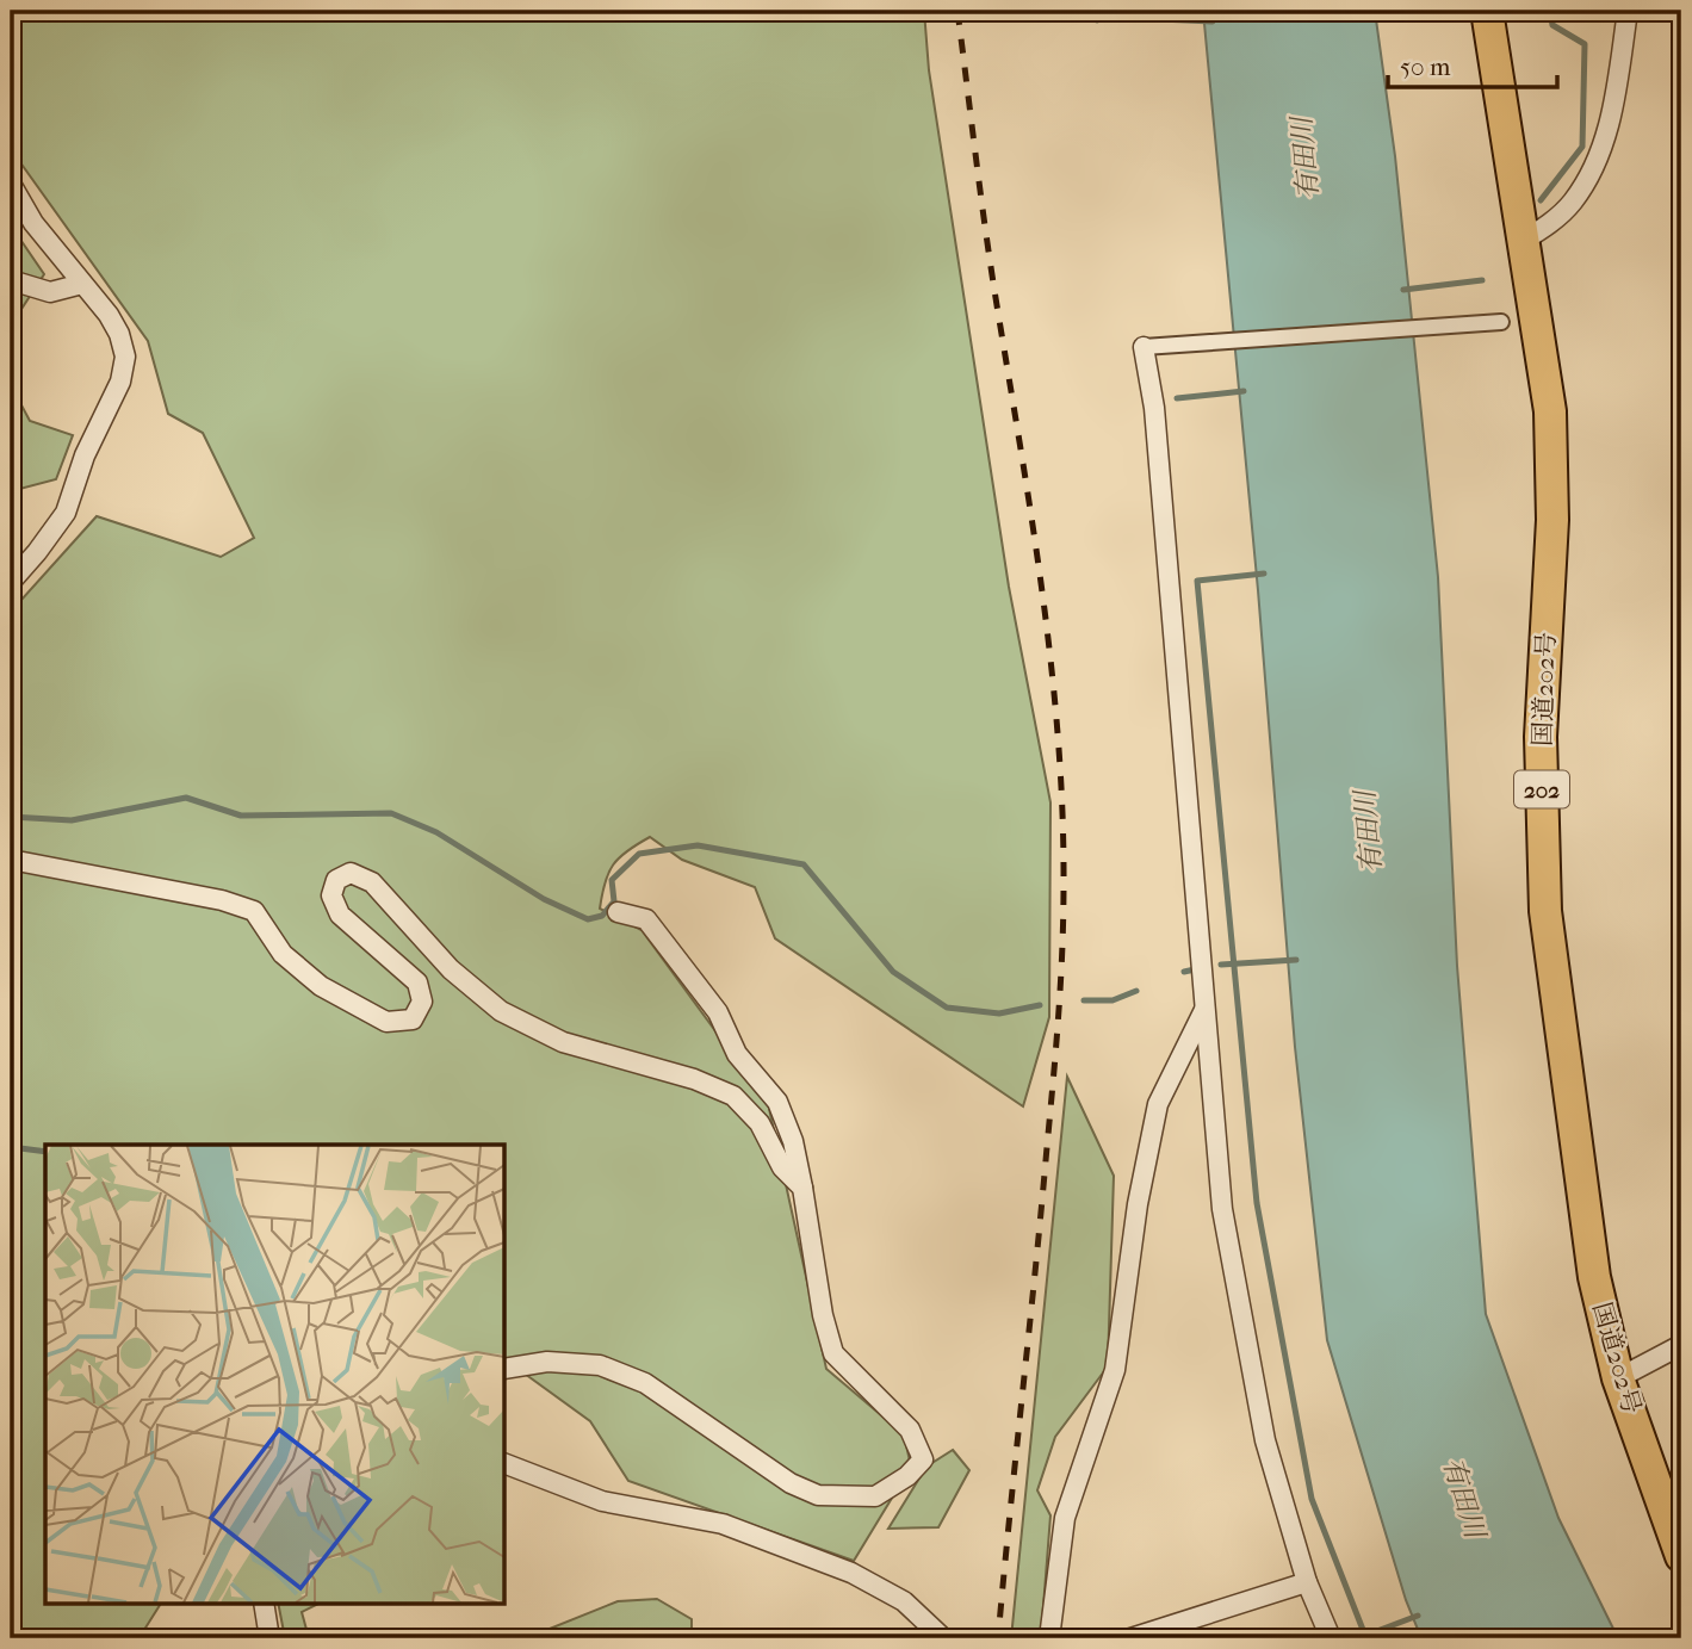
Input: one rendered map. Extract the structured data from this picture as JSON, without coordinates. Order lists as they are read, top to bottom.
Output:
{
  "streets": {
    "highway": ["国道202号", "202"]
  },
  "water": ["有田川"],
  "scale_bar": "50 m"
}
